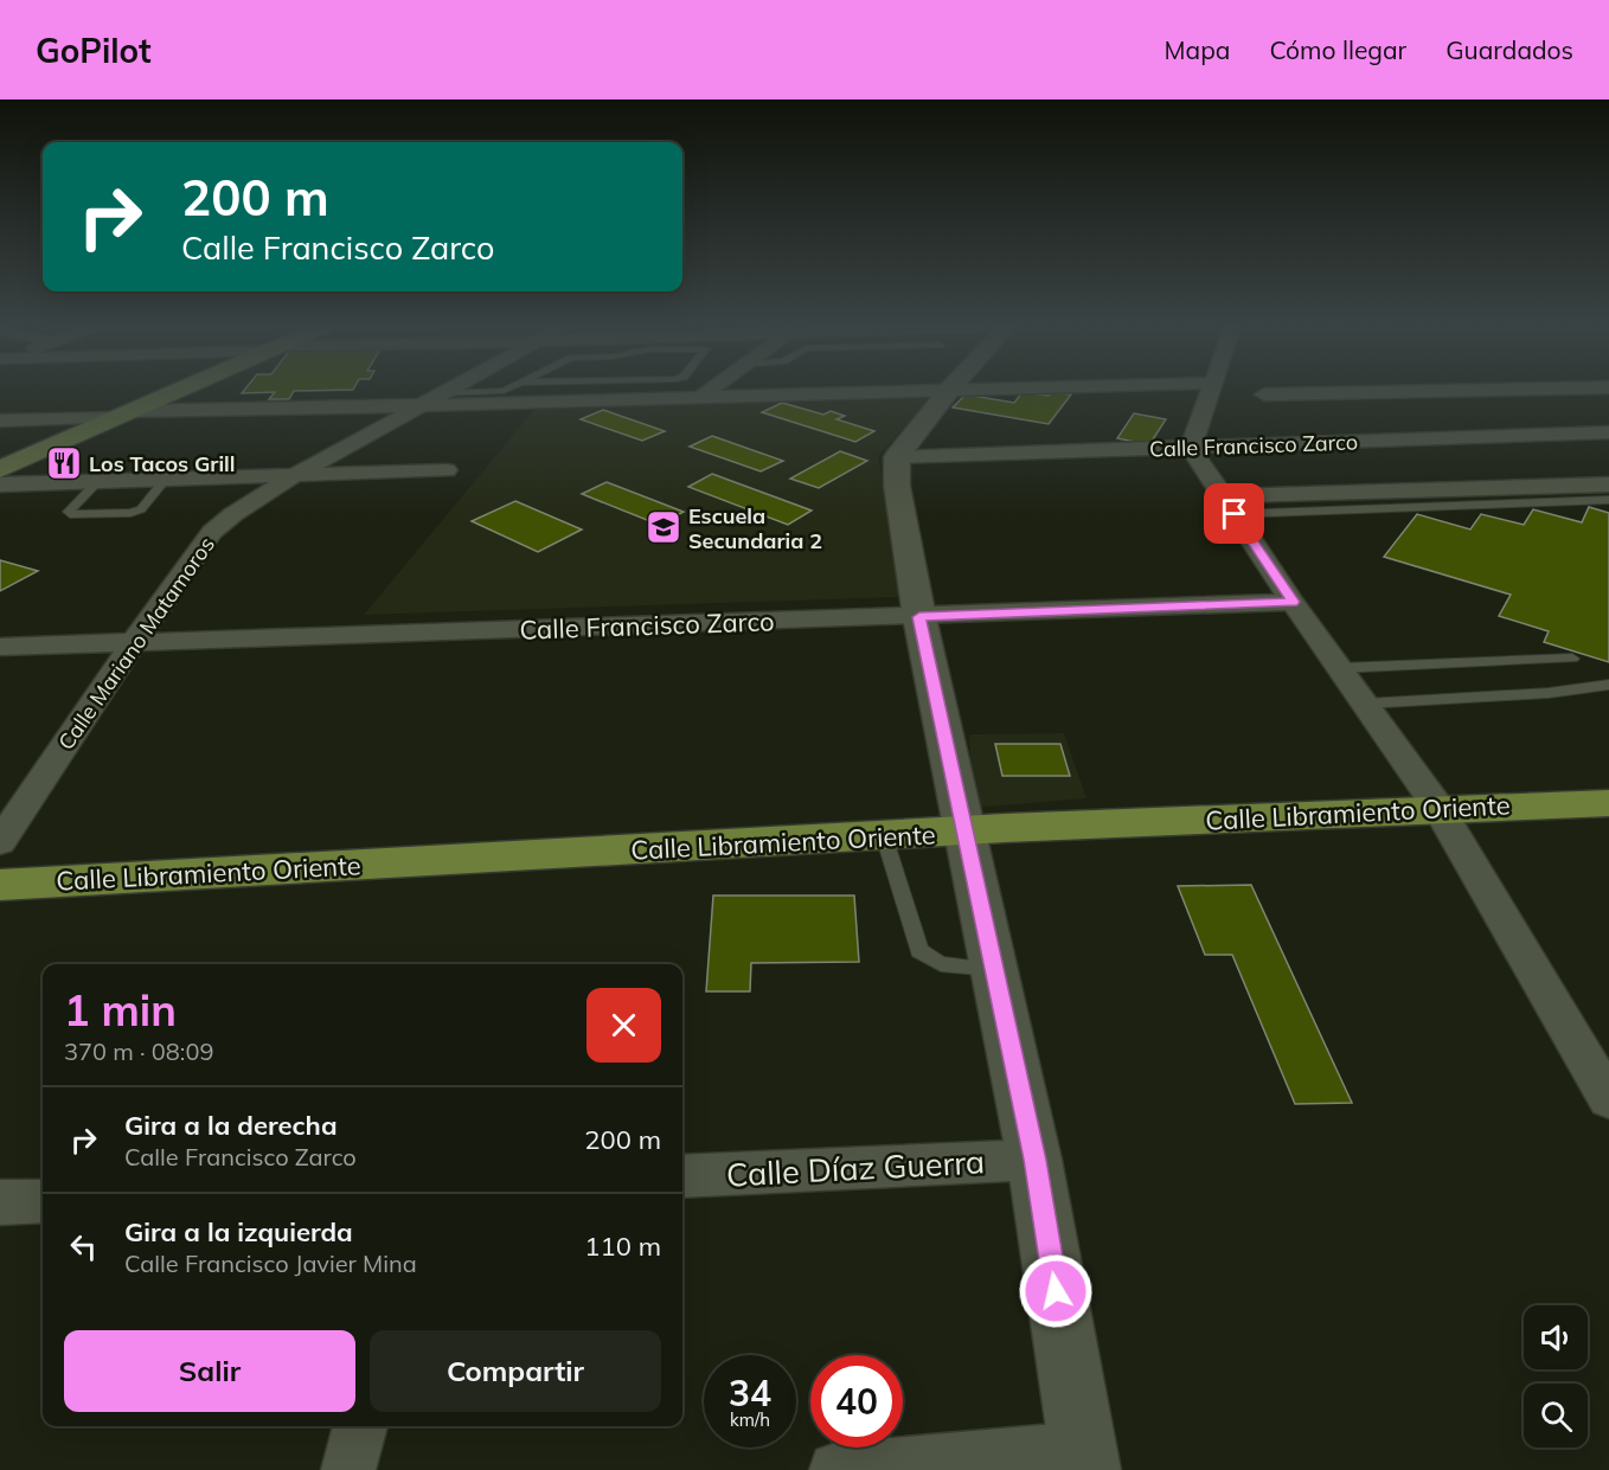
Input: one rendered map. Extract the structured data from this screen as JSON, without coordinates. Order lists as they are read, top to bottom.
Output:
{
  "streets": {
    "main road": ["Calle Libramiento Oriente"],
    "street": ["Calle Francisco Zarco", "Calle Mariano Matamoros", "Calle Díaz Guerra"]
  },
  "crossings": [
    ["Calle Francisco Zarco", "Calle Mariano Matamoros"]
  ],
  "places": {
    "restaurant": ["Los Tacos Grill"],
    "school or university": ["Escuela Secundaria 2"]
  },
  "page": {
    "header": "GoPilot",
    "nav": ["Mapa", "Cómo llegar", "Guardados"],
    "turn": ["200 m", "Calle Francisco Zarco"],
    "heading": ["1 min", "370 m · 08:09"],
    "list": [
      {
        "name": "Gira a la derecha",
        "note": "Calle Francisco Zarco",
        "value": "200 m"
      },
      {
        "name": "Gira a la izquierda",
        "note": "Calle Francisco Javier Mina",
        "value": "110 m"
      }
    ],
    "buttons": ["Salir", "Compartir"],
    "speed": "34 km/h",
    "limit": "40"
  }
}
